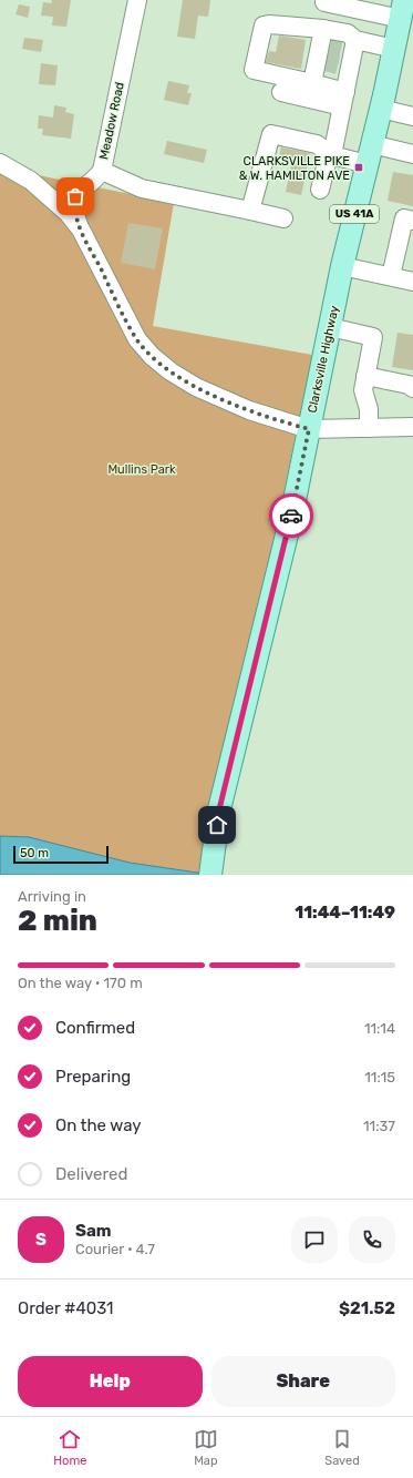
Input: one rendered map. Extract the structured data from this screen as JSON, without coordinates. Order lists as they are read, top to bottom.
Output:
{
  "streets": {
    "main road": ["US 41A", "Clarksville Highway"],
    "street": ["Meadow Road"]
  },
  "parks": ["Mullins Park"],
  "places": {
    "transit": ["CLARKSVILLE PIKE & W. HAMILTON AVE"]
  },
  "scale_bar": "50 m",
  "page": {
    "scale": "50 m",
    "heading": ["2 min", "Arriving in", "11:44–11:49"],
    "panel": [
      "Sam",
      "Courier · 4.7",
      "Order #4031",
      "$21.52"
    ],
    "bar": "On the way · 170 m",
    "list": [
      ["Confirmed", "11:14"],
      ["Preparing", "11:15"],
      ["On the way", "11:37"],
      "Delivered"
    ],
    "round": "S",
    "buttons": ["Help", "Share"],
    "tabs": ["Home", "Map", "Saved"]
  }
}
